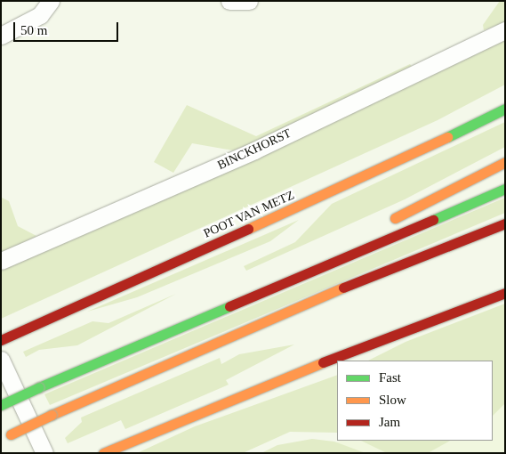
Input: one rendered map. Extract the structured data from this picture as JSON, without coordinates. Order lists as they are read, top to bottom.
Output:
{
  "streets": {
    "highway": ["POOT VAN METZ"],
    "street": ["BINCKHORST"]
  },
  "legend": ["Fast", "Slow", "Jam"],
  "scale_bar": "50 m"
}
